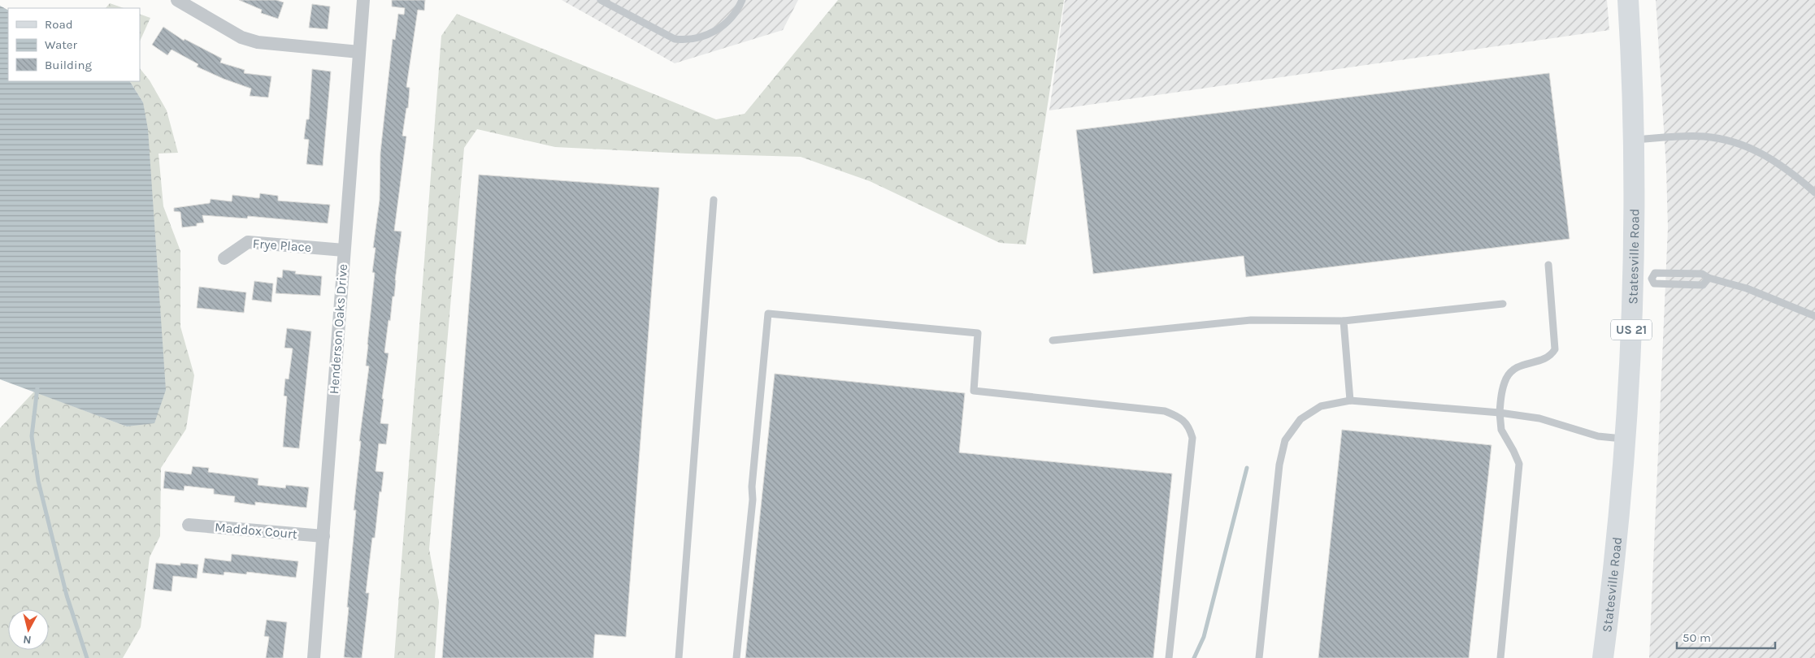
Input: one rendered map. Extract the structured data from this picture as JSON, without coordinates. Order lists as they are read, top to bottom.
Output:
{
  "streets": {
    "main road": ["Statesville Road", "US 21"],
    "street": ["Frye Place", "Henderson Oaks Drive", "Maddox Court"]
  },
  "crossings": [
    ["Frye Place", "Henderson Oaks Drive"],
    ["Henderson Oaks Drive", "Maddox Court"]
  ],
  "legend": ["Road", "Water", "Building"],
  "scale_bar": "50 m",
  "north": "bottom"
}
